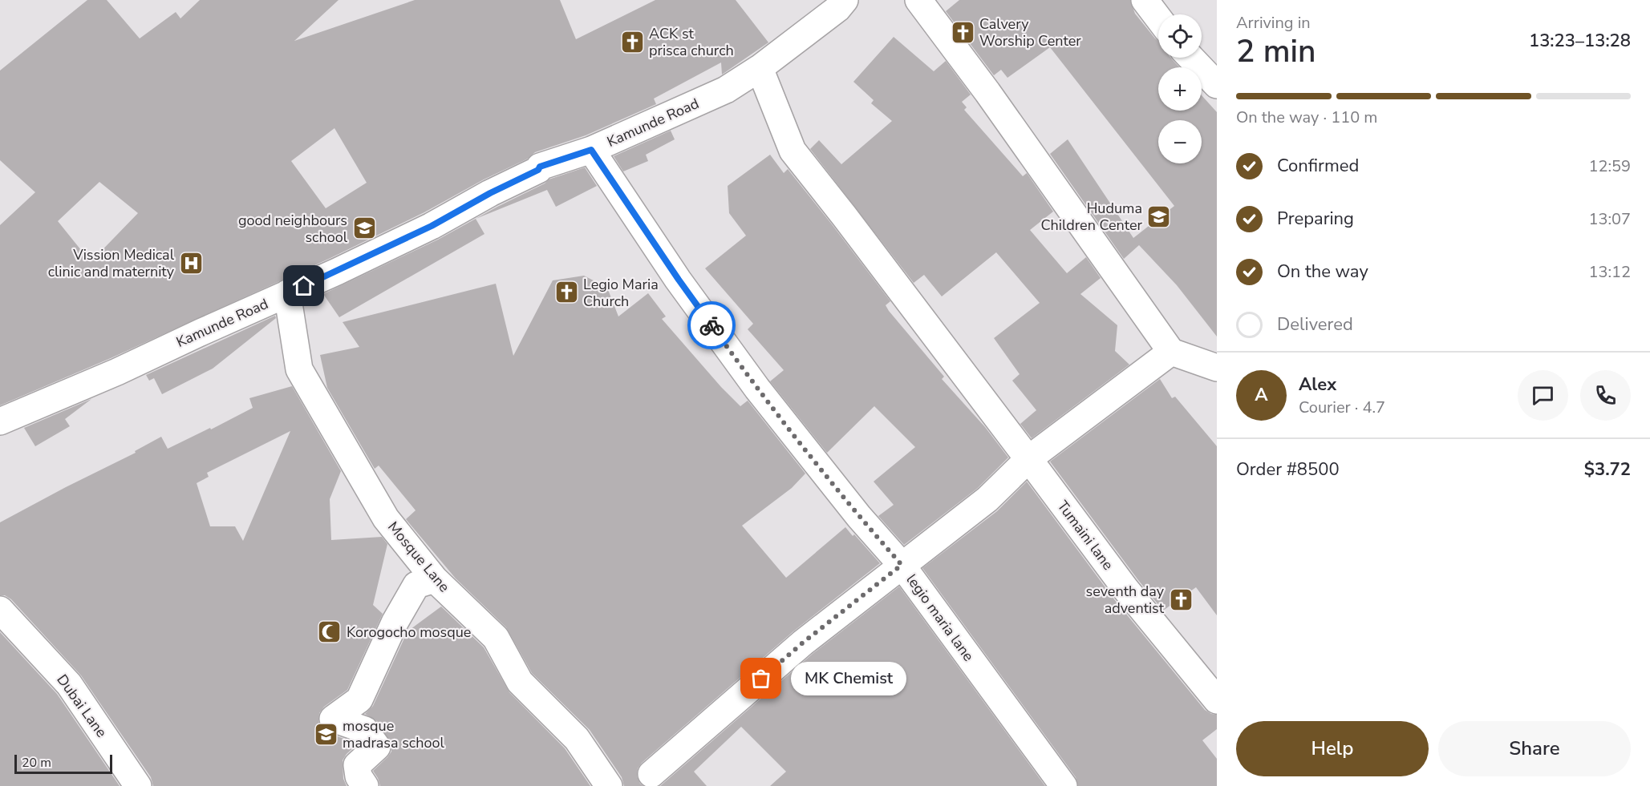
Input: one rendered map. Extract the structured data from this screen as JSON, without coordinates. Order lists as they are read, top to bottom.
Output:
{
  "streets": {
    "street": [
      "Kamunde Road",
      "Tumaini lane",
      "Mosque Lane",
      "legio maria lane",
      "Dubai Lane"
    ]
  },
  "crossings": [
    ["Kamunde Road", "Tumaini lane"],
    ["Kamunde Road", "Mosque Lane"],
    ["Kamunde Road", "legio maria lane"]
  ],
  "places": {
    "church": [
      "Calvery Worship Center",
      "ACK st prisca church",
      "Legio Maria Church",
      "seventh day adventist"
    ],
    "school or university": ["Huduma Children Center", "good neighbours school", "mosque madrasa school"],
    "hospital": ["Vission Medical clinic and maternity"],
    "mosque": ["Korogocho mosque"],
    "other": ["MK Chemist"]
  },
  "scale_bar": "20 m",
  "page": {
    "heading": ["2 min", "Arriving in", "13:23–13:28"],
    "panel": [
      "Alex",
      "Courier · 4.7",
      "Order #8500",
      "$3.72"
    ],
    "map_buttons": ["+", "−"],
    "bar": "On the way · 110 m",
    "list": [
      ["Confirmed", "12:59"],
      ["Preparing", "13:07"],
      ["On the way", "13:12"],
      "Delivered"
    ],
    "round": "A",
    "bubble": "MK Chemist",
    "buttons": ["Help", "Share"],
    "scale": "20 m"
  }
}
